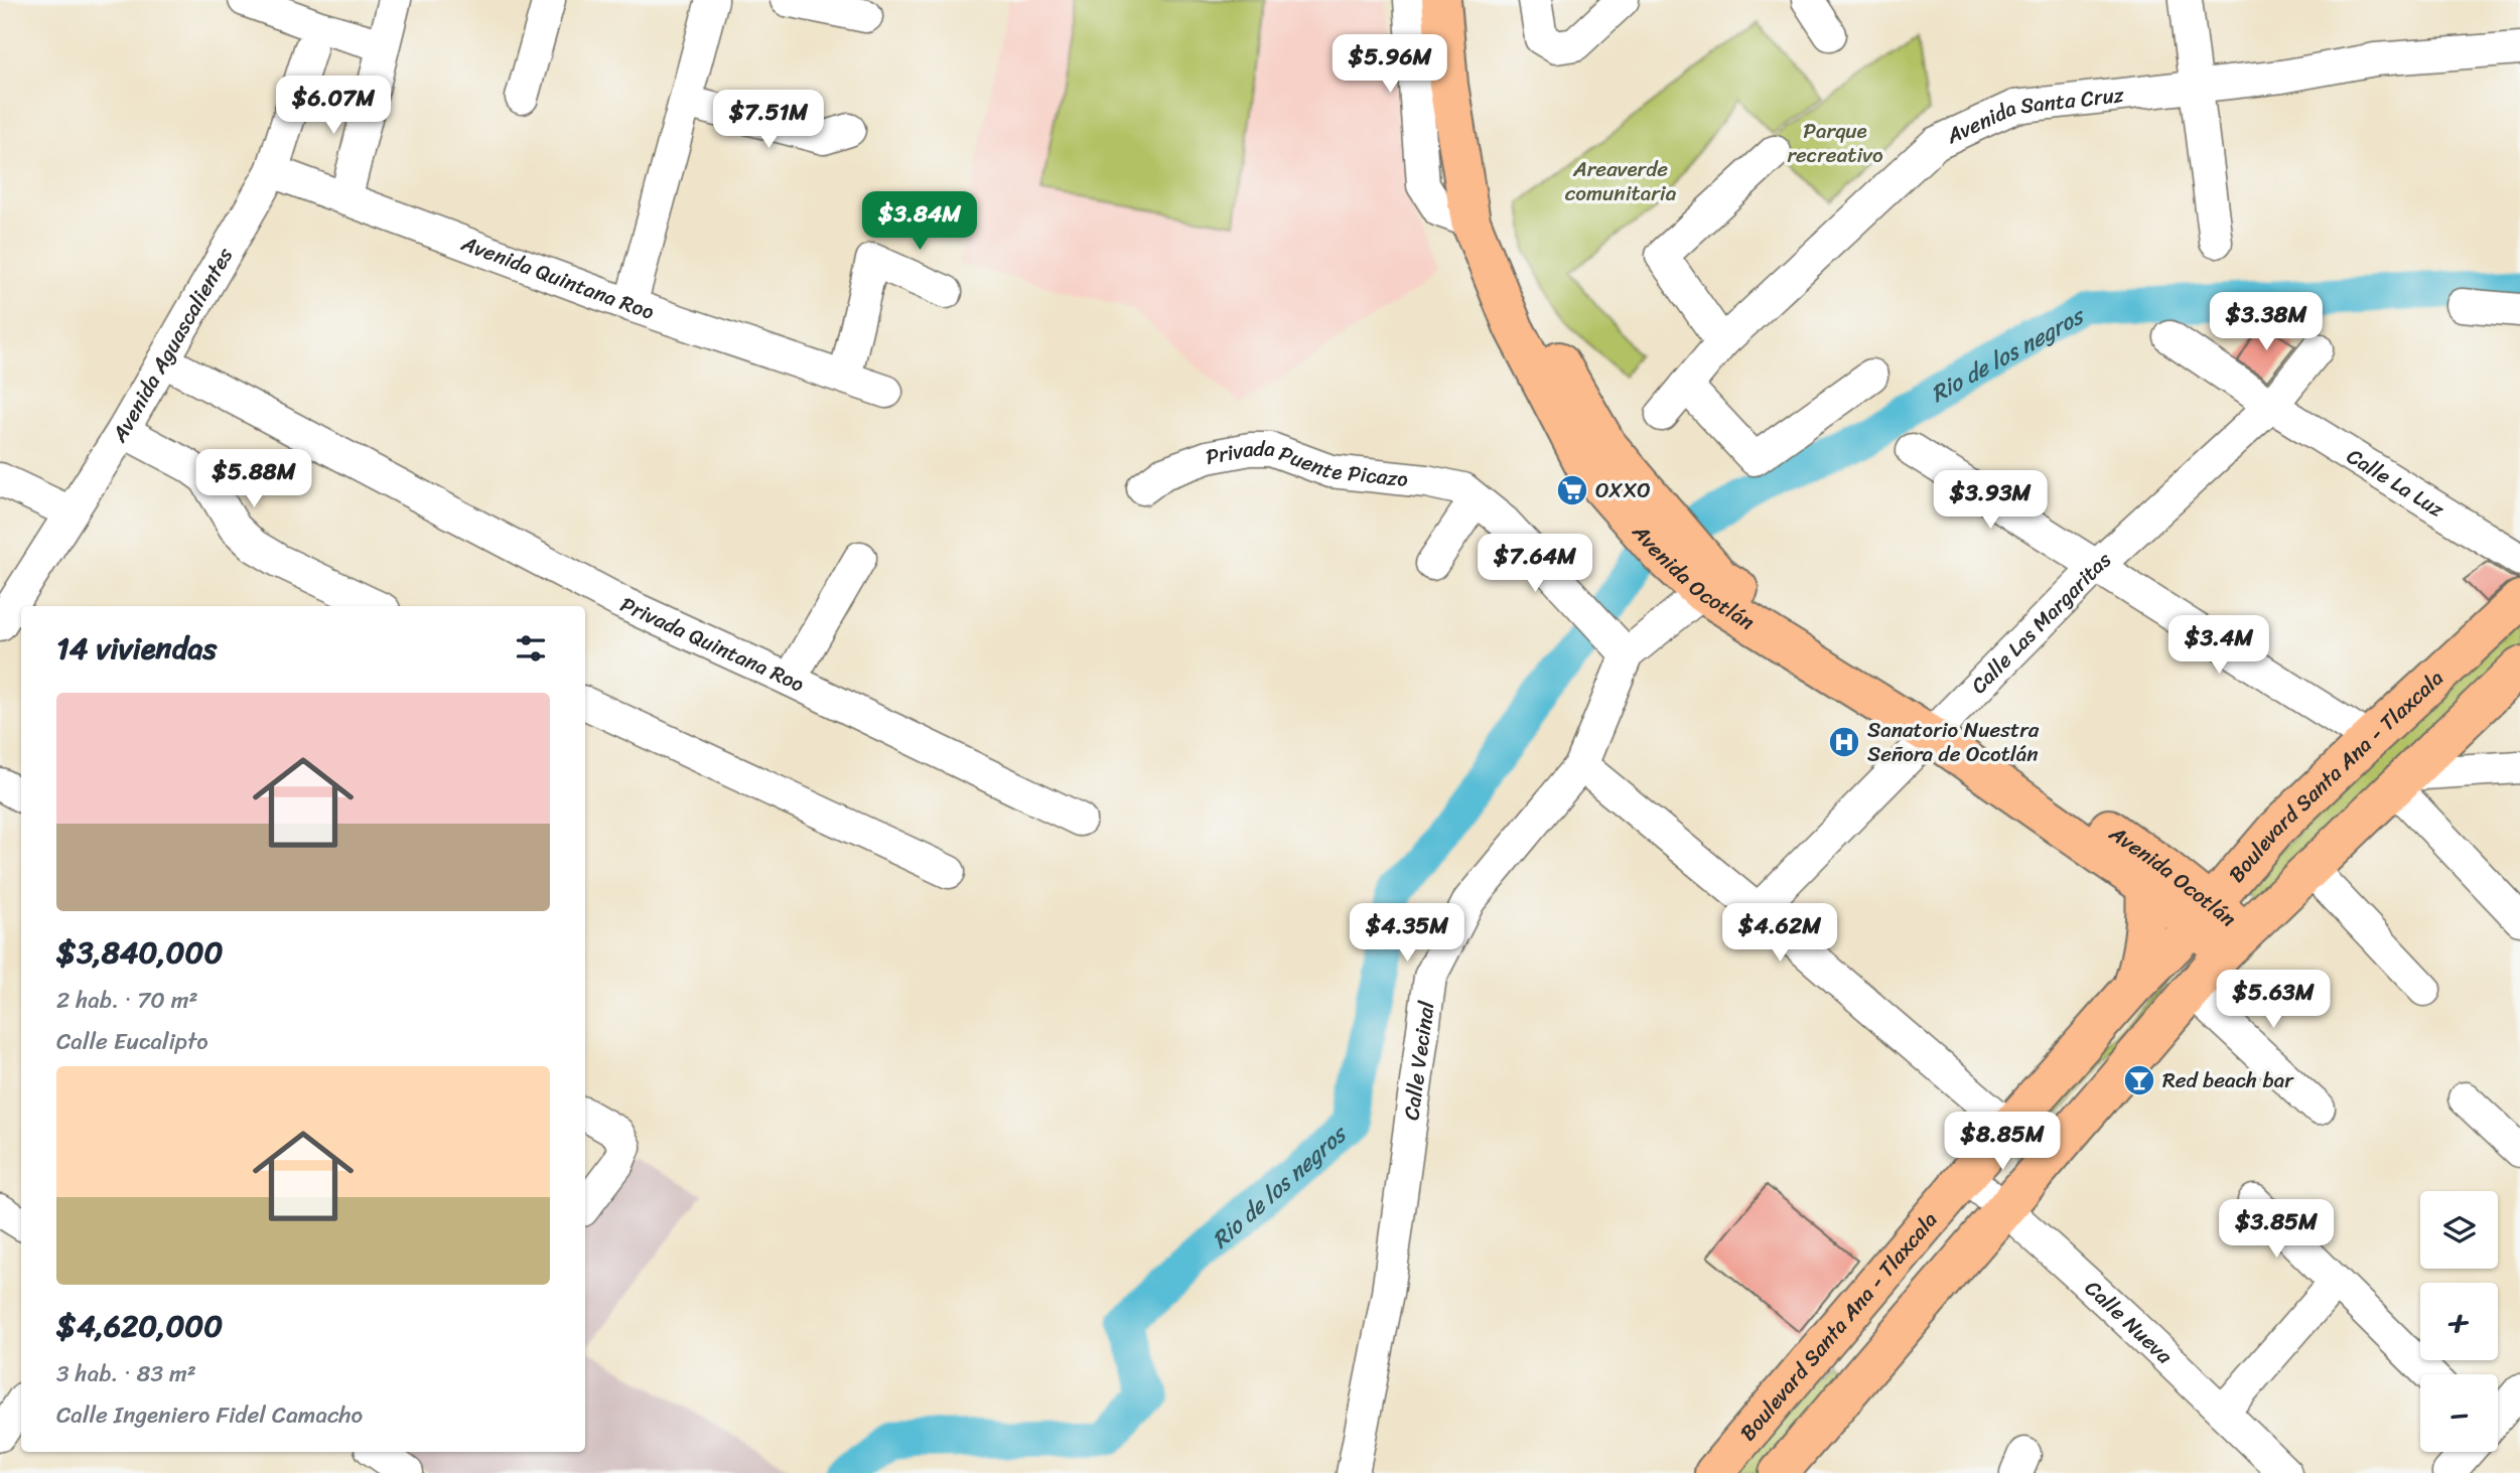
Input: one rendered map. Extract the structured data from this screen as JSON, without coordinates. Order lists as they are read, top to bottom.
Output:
{
  "streets": {
    "main road": ["Avenida Ocotlán", "Boulevard Santa Ana - Tlaxcala"],
    "street": [
      "Avenida Santa Cruz",
      "Avenida Quintana Roo",
      "Avenida Aguascalientes",
      "Privada Puente Picazo",
      "Calle La Luz",
      "Calle Las Margaritas",
      "Privada Quintana Roo",
      "Calle Vecinal",
      "Calle Nueva"
    ]
  },
  "crossings": [
    ["Avenida Quintana Roo", "Avenida Aguascalientes"],
    ["Avenida Aguascalientes", "Privada Quintana Roo"],
    ["Privada Puente Picazo", "Calle Vecinal"],
    ["Calle La Luz", "Calle Las Margaritas"],
    ["Avenida Ocotlán", "Calle Las Margaritas"],
    ["Avenida Ocotlán", "Boulevard Santa Ana - Tlaxcala"],
    ["Avenida Ocotlán", "Calle Vecinal"],
    ["Boulevard Santa Ana - Tlaxcala", "Calle Nueva"]
  ],
  "water": ["Rio de los negros"],
  "parks": ["Parque recreativo", "Areaverde comunitaria"],
  "places": {
    "supermarket": ["OXXO"],
    "hospital": ["Sanatorio Nuestra Señora de Ocotlán"],
    "bar": ["Red beach bar"]
  },
  "page": {
    "price": [
      "$5.96M",
      "$6.07M",
      "$7.51M",
      "$3.84M",
      "$3.38M",
      "$5.88M",
      "$3.93M",
      "$7.64M",
      "$3.4M",
      "$4.35M",
      "$4.62M",
      "$5.63M",
      "$8.85M",
      "$3.85M"
    ],
    "heading": "14 viviendas",
    "list": [
      {
        "name": "$3,840,000",
        "note": "2 hab. · 70 m² · Calle Eucalipto"
      },
      {
        "name": "$4,620,000",
        "note": "3 hab. · 83 m² · Calle Ingeniero Fidel Camacho"
      }
    ],
    "map_buttons": ["+", "−"]
  }
}
